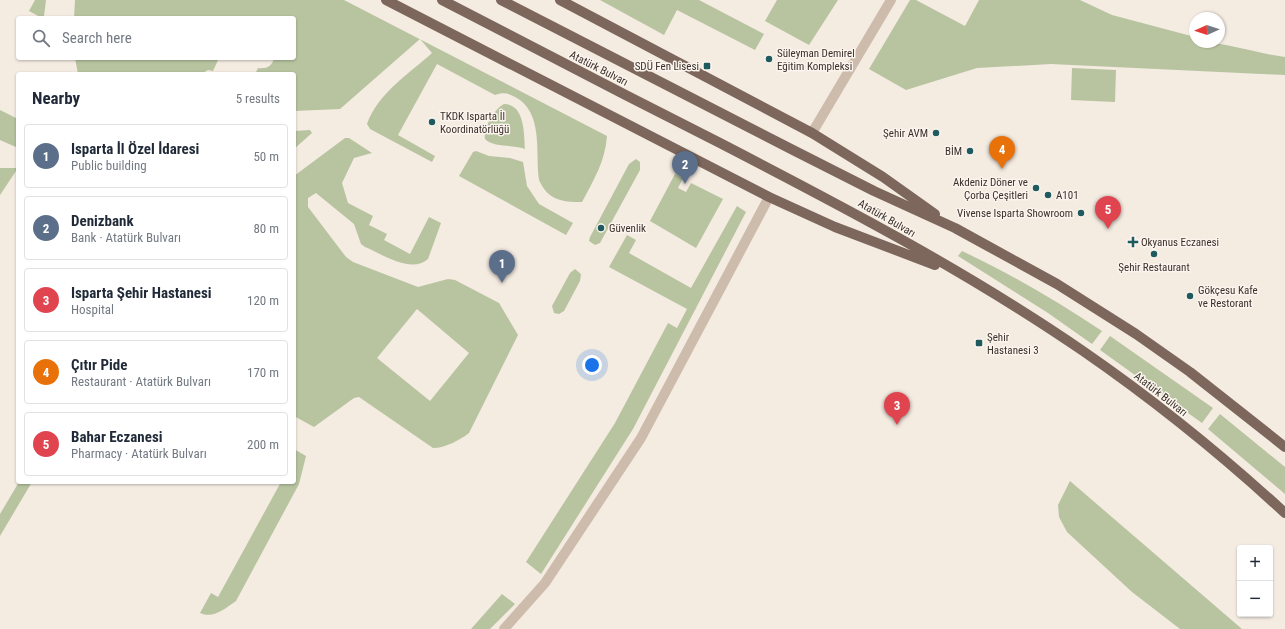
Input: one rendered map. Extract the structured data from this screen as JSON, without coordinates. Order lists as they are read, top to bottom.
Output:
{
  "streets": {
    "main road": ["Atatürk Bulvarı"]
  },
  "places": {
    "other": [
      "Süleyman Demirel Eğitim Kompleksi",
      "TKDK Isparta İl Koordinatörlüğü",
      "Şehir AVM",
      "BİM",
      "Akdeniz Döner ve Çorba Çeşitleri",
      "A101",
      "Vivense Isparta Showroom",
      "Güvenlik",
      "Şehir Restaurant",
      "Gökçesu Kafe ve Restorant"
    ],
    "transit": ["SDÜ Fen Lisesi", "Şehir Hastanesi 3"],
    "health": ["Okyanus Eczanesi"]
  },
  "north": "left",
  "page": {
    "search": "Search here",
    "heading": ["Nearby", "5 results"],
    "list": [
      {
        "mark": "1",
        "name": "Isparta İl Özel İdaresi",
        "note": "Public building",
        "value": "50 m"
      },
      {
        "mark": "2",
        "name": "Denizbank",
        "note": "Bank · Atatürk Bulvarı",
        "value": "80 m"
      },
      {
        "mark": "3",
        "name": "Isparta Şehir Hastanesi",
        "note": "Hospital",
        "value": "120 m"
      },
      {
        "mark": "4",
        "name": "Çıtır Pide",
        "note": "Restaurant · Atatürk Bulvarı",
        "value": "170 m"
      },
      {
        "mark": "5",
        "name": "Bahar Eczanesi",
        "note": "Pharmacy · Atatürk Bulvarı",
        "value": "200 m"
      }
    ],
    "pins": [
      "4",
      "2",
      "5",
      "1",
      "3"
    ],
    "map_buttons": ["+", "−"]
  }
}
